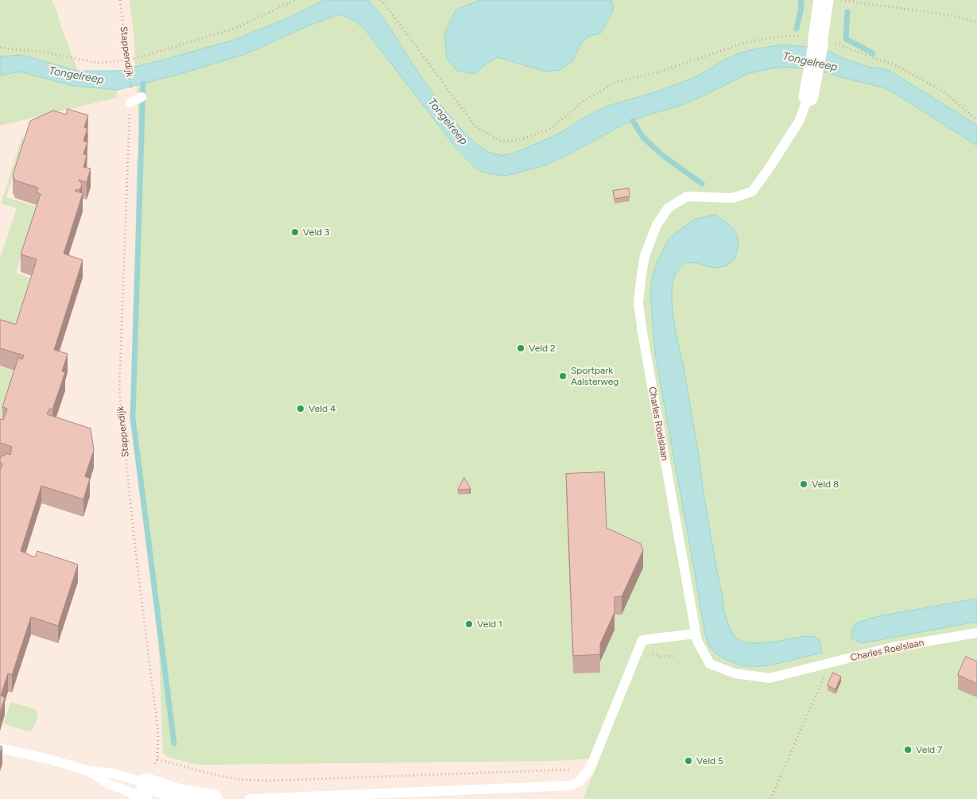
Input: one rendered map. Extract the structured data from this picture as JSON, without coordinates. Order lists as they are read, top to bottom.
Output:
{
  "streets": {
    "street": ["Charles Roelslaan"],
    "path": ["Stappendijk"]
  },
  "water": ["Tongelreep"],
  "places": [
    "Veld 3",
    "Veld 2",
    "Sportpark Aalsterweg",
    "Veld 4",
    "Veld 8",
    "Veld 1",
    "Veld 7",
    "Veld 5"
  ]
}
